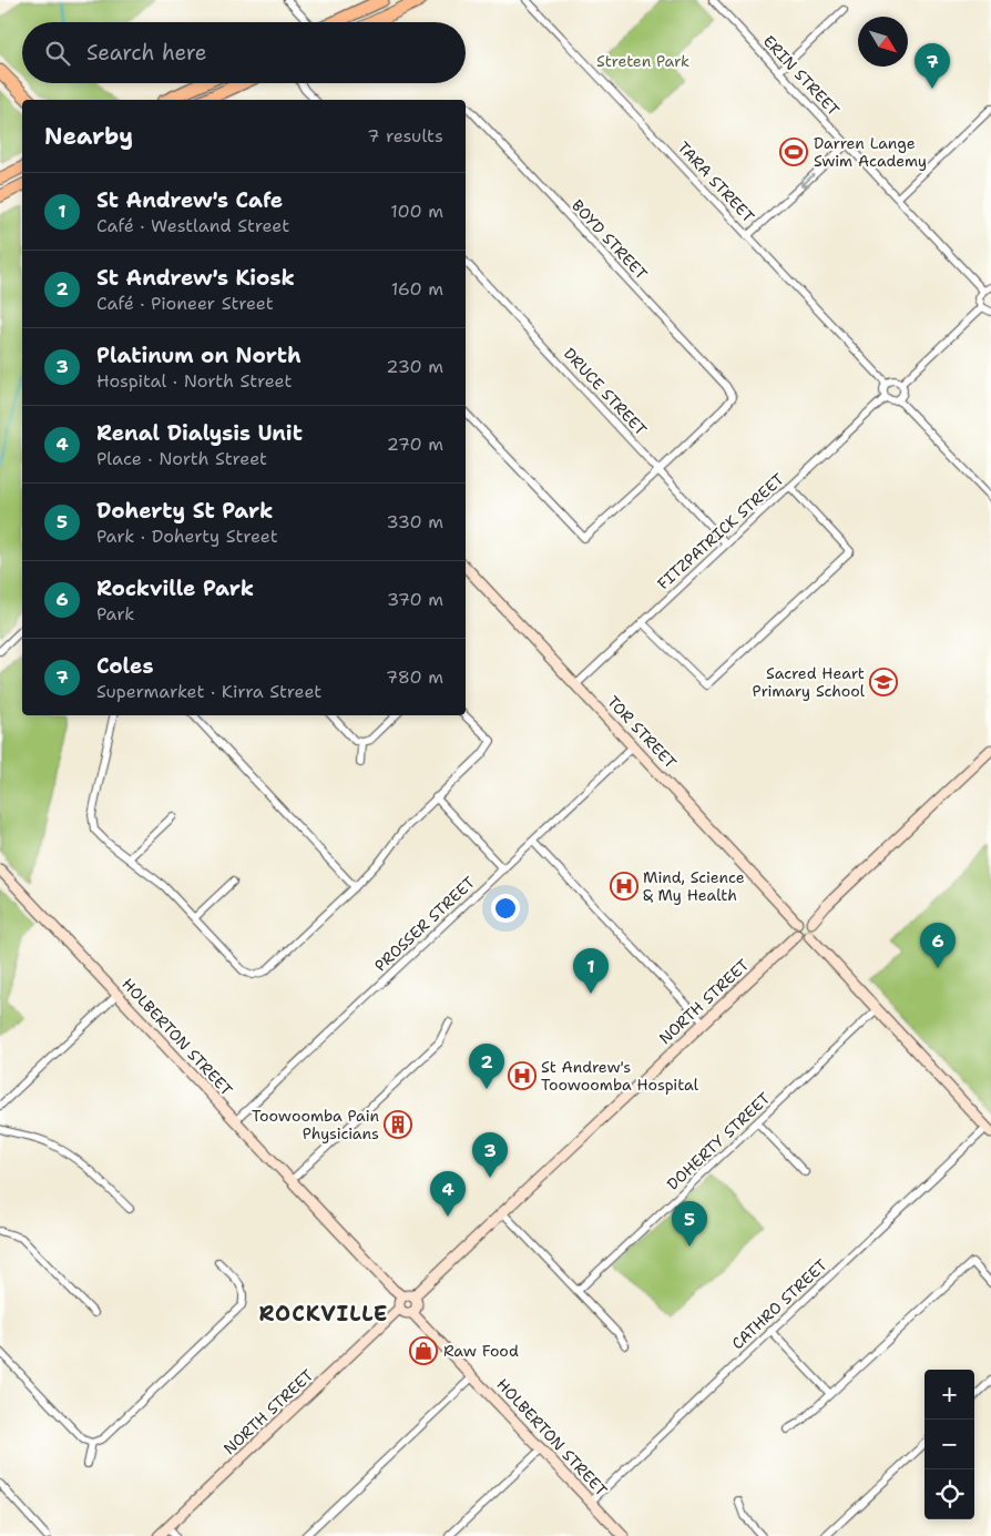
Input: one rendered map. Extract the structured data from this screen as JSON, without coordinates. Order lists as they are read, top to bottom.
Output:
{
  "streets": {
    "street": [
      "ERIN STREET",
      "TARA STREET",
      "BOYD STREET",
      "DRUCE STREET",
      "FITZPATRICK STREET",
      "TOR STREET",
      "PROSSER STREET",
      "NORTH STREET",
      "HOLBERTON STREET",
      "DOHERTY STREET",
      "CATHRO STREET"
    ]
  },
  "crossings": [
    ["TARA STREET", "FITZPATRICK STREET"],
    ["BOYD STREET", "DRUCE STREET"],
    ["DRUCE STREET", "FITZPATRICK STREET"],
    ["FITZPATRICK STREET", "TOR STREET"],
    ["TOR STREET", "PROSSER STREET"],
    ["TOR STREET", "NORTH STREET"],
    ["PROSSER STREET", "HOLBERTON STREET"],
    ["NORTH STREET", "HOLBERTON STREET"],
    ["HOLBERTON STREET", "CATHRO STREET"]
  ],
  "districts": ["ROCKVILLE"],
  "parks": ["Streten Park"],
  "places": {
    "sports": ["Darren Lange Swim Academy"],
    "school or university": ["Sacred Heart Primary School"],
    "hospital": ["Mind, Science & My Health", "St Andrew's Toowoomba Hospital"],
    "building": ["Toowoomba Pain Physicians"],
    "shop": ["Raw Food"]
  },
  "north": "bottom right",
  "page": {
    "search": "Search here",
    "pins": [
      "7",
      "6",
      "1",
      "2",
      "3",
      "4",
      "5"
    ],
    "heading": ["Nearby", "7 results"],
    "list": [
      {
        "mark": "1",
        "name": "St Andrew's Cafe",
        "note": "Café · Westland Street",
        "value": "100 m"
      },
      {
        "mark": "2",
        "name": "St Andrew's Kiosk",
        "note": "Café · Pioneer Street",
        "value": "160 m"
      },
      {
        "mark": "3",
        "name": "Platinum on North",
        "note": "Hospital · North Street",
        "value": "230 m"
      },
      {
        "mark": "4",
        "name": "Renal Dialysis Unit",
        "note": "Place · North Street",
        "value": "270 m"
      },
      {
        "mark": "5",
        "name": "Doherty St Park",
        "note": "Park · Doherty Street",
        "value": "330 m"
      },
      {
        "mark": "6",
        "name": "Rockville Park",
        "note": "Park",
        "value": "370 m"
      },
      {
        "mark": "7",
        "name": "Coles",
        "note": "Supermarket · Kirra Street",
        "value": "780 m"
      }
    ],
    "map_buttons": ["+", "−"]
  }
}
